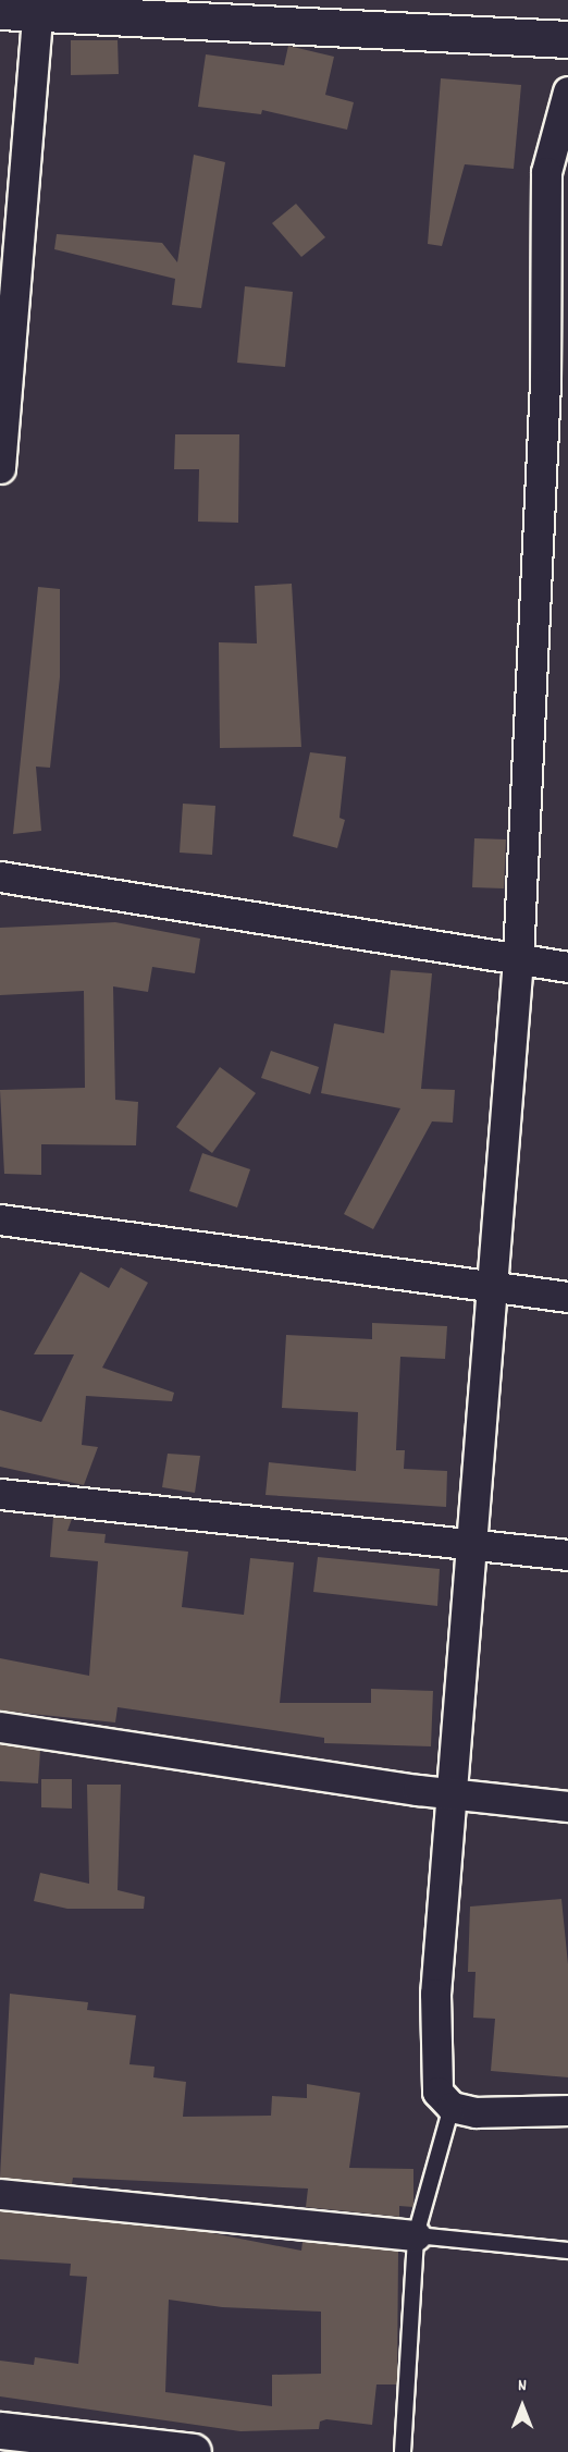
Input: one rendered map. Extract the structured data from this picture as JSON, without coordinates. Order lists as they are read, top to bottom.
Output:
{
  "north": "top"
}
